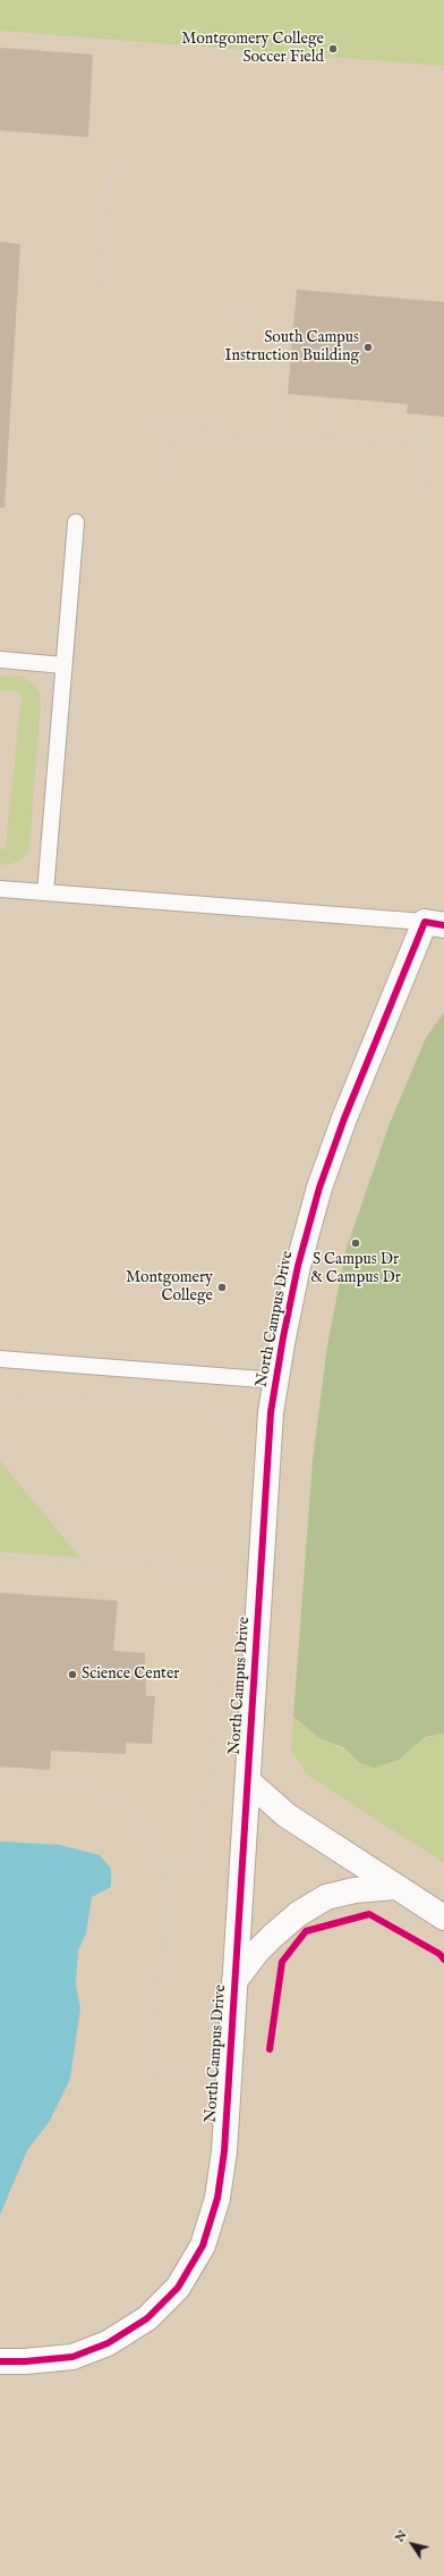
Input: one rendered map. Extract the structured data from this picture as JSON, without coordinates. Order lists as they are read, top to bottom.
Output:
{
  "streets": {
    "street": ["North Campus Drive"]
  },
  "places": [
    "Montgomery College Soccer Field",
    "South Campus Instruction Building",
    "S Campus Dr & Campus Dr",
    "Montgomery College",
    "Science Center"
  ],
  "north": "top left"
}
